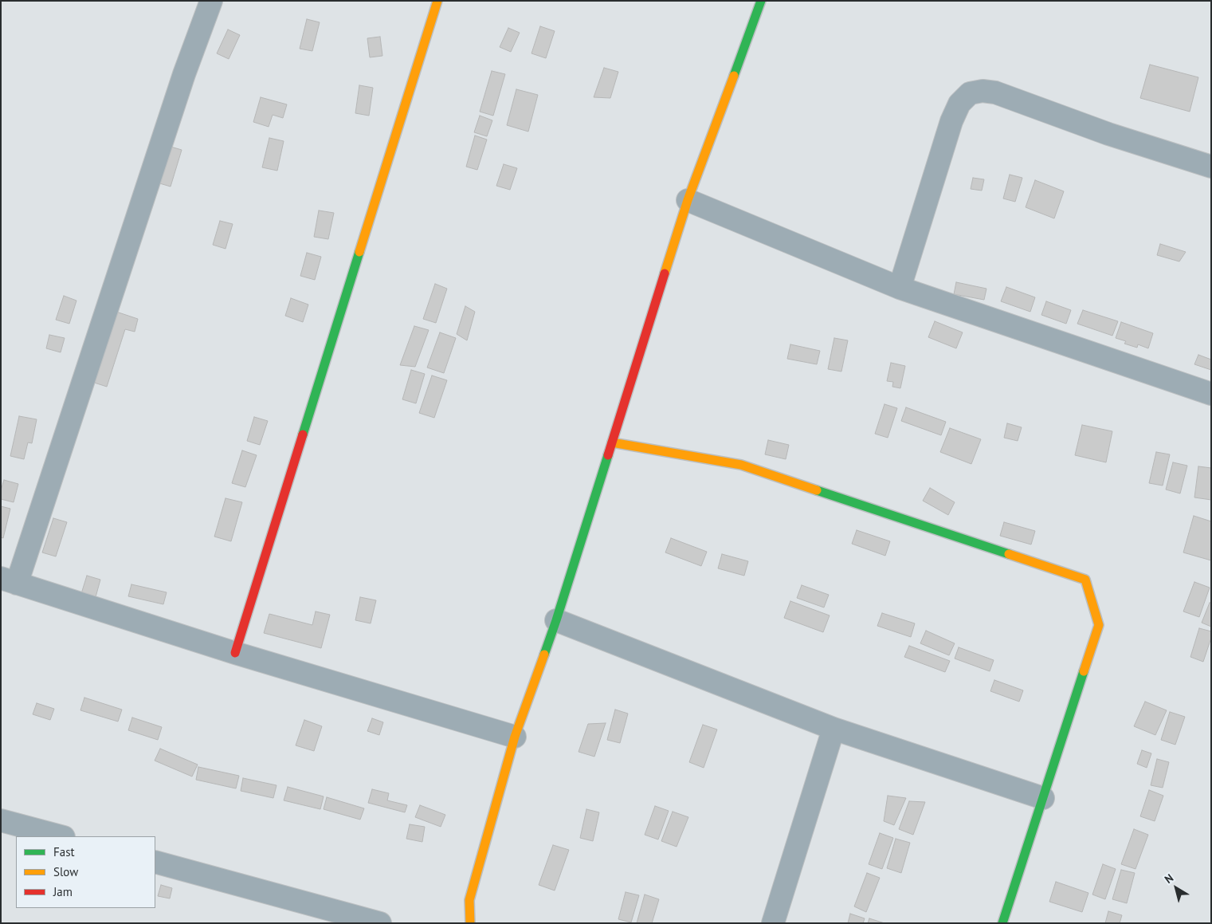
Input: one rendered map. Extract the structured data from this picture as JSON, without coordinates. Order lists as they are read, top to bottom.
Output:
{
  "legend": ["Fast", "Slow", "Jam"],
  "north": "top left"
}
